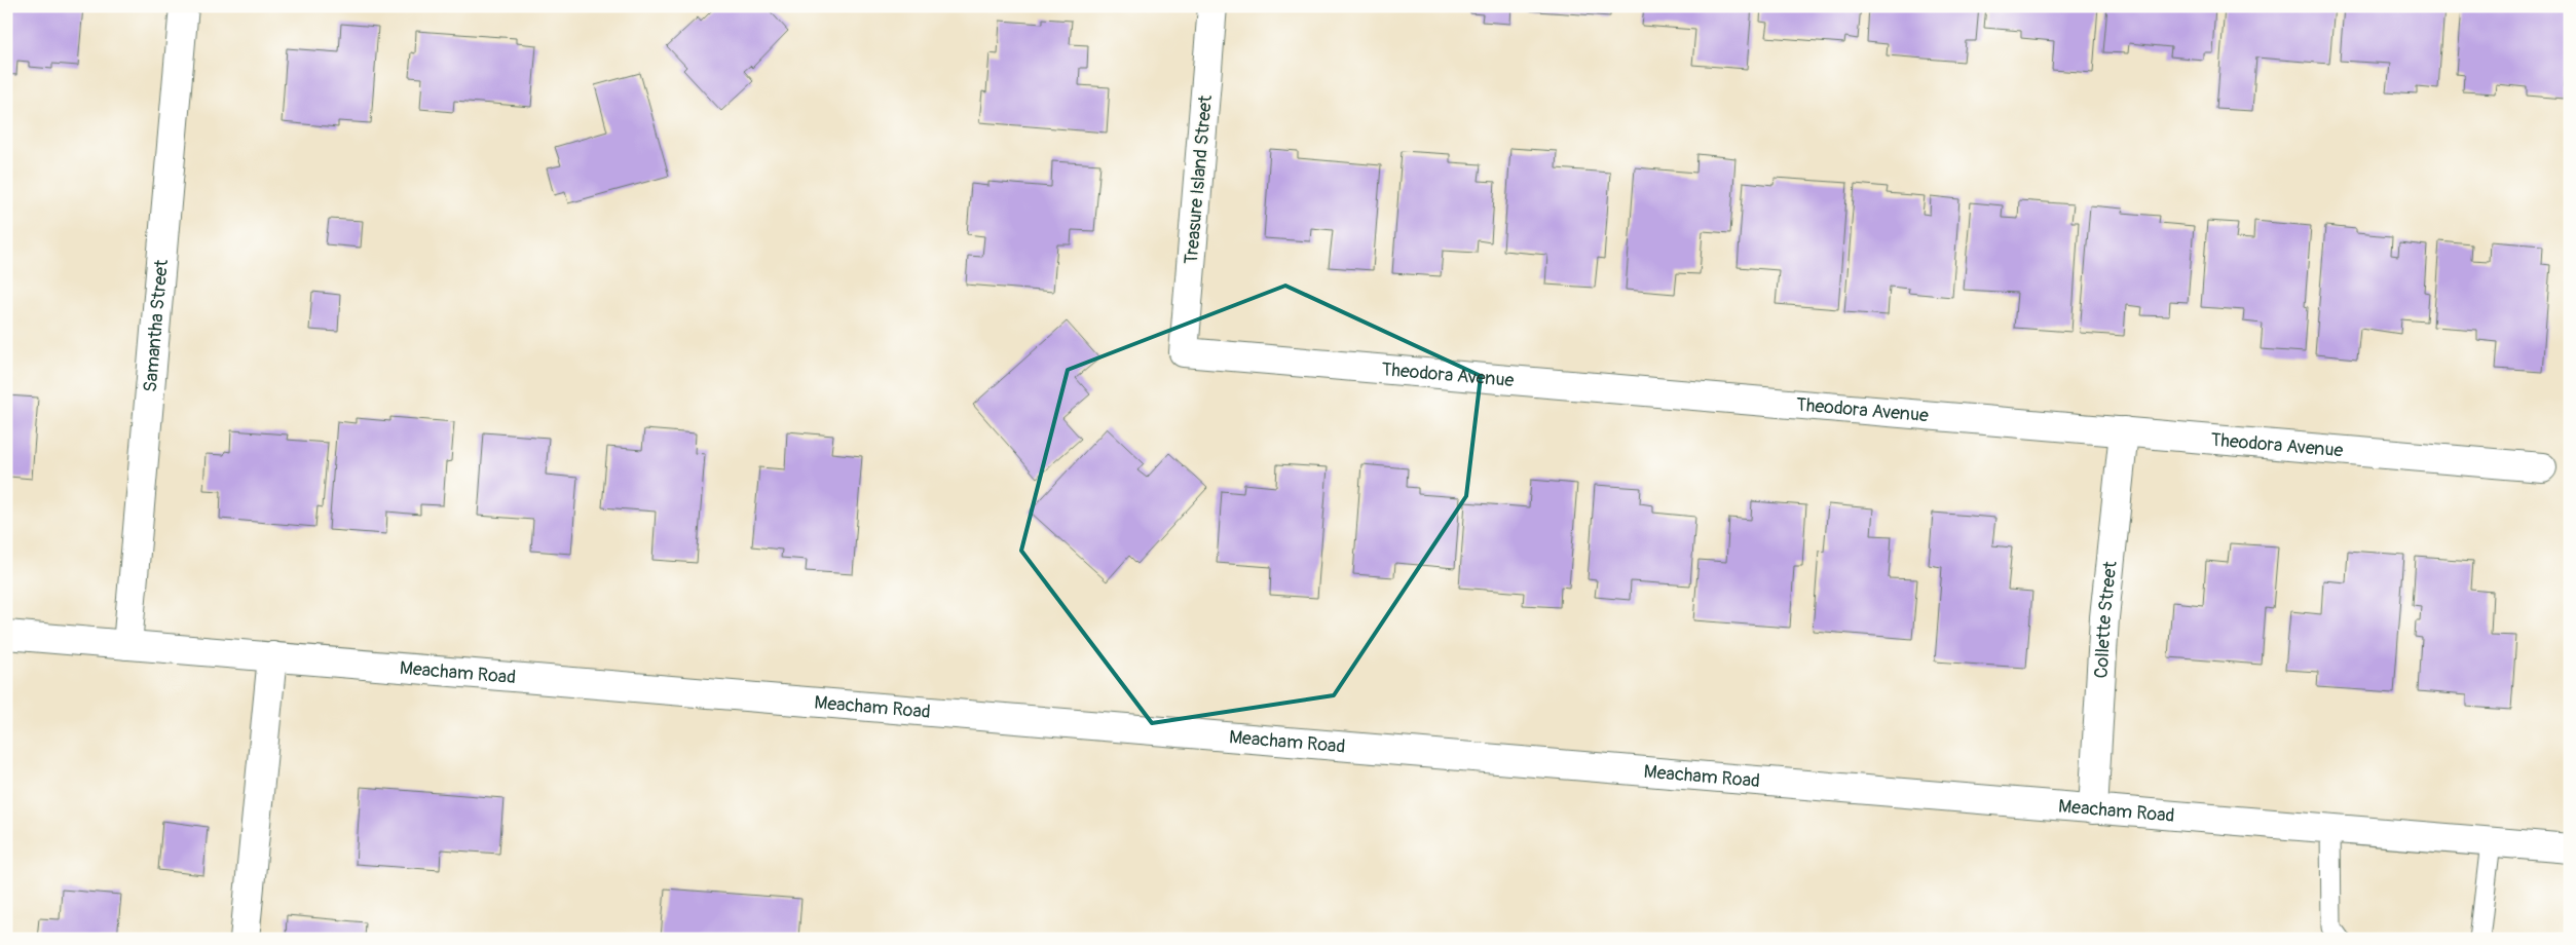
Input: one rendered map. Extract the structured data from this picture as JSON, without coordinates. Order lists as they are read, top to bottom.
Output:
{
  "streets": {
    "street": [
      "Treasure Island Street",
      "Samantha Street",
      "Theodora Avenue",
      "Collette Street",
      "Meacham Road"
    ]
  },
  "crossings": [
    ["Treasure Island Street", "Theodora Avenue"],
    ["Samantha Street", "Meacham Road"],
    ["Theodora Avenue", "Collette Street"],
    ["Collette Street", "Meacham Road"]
  ]
}
